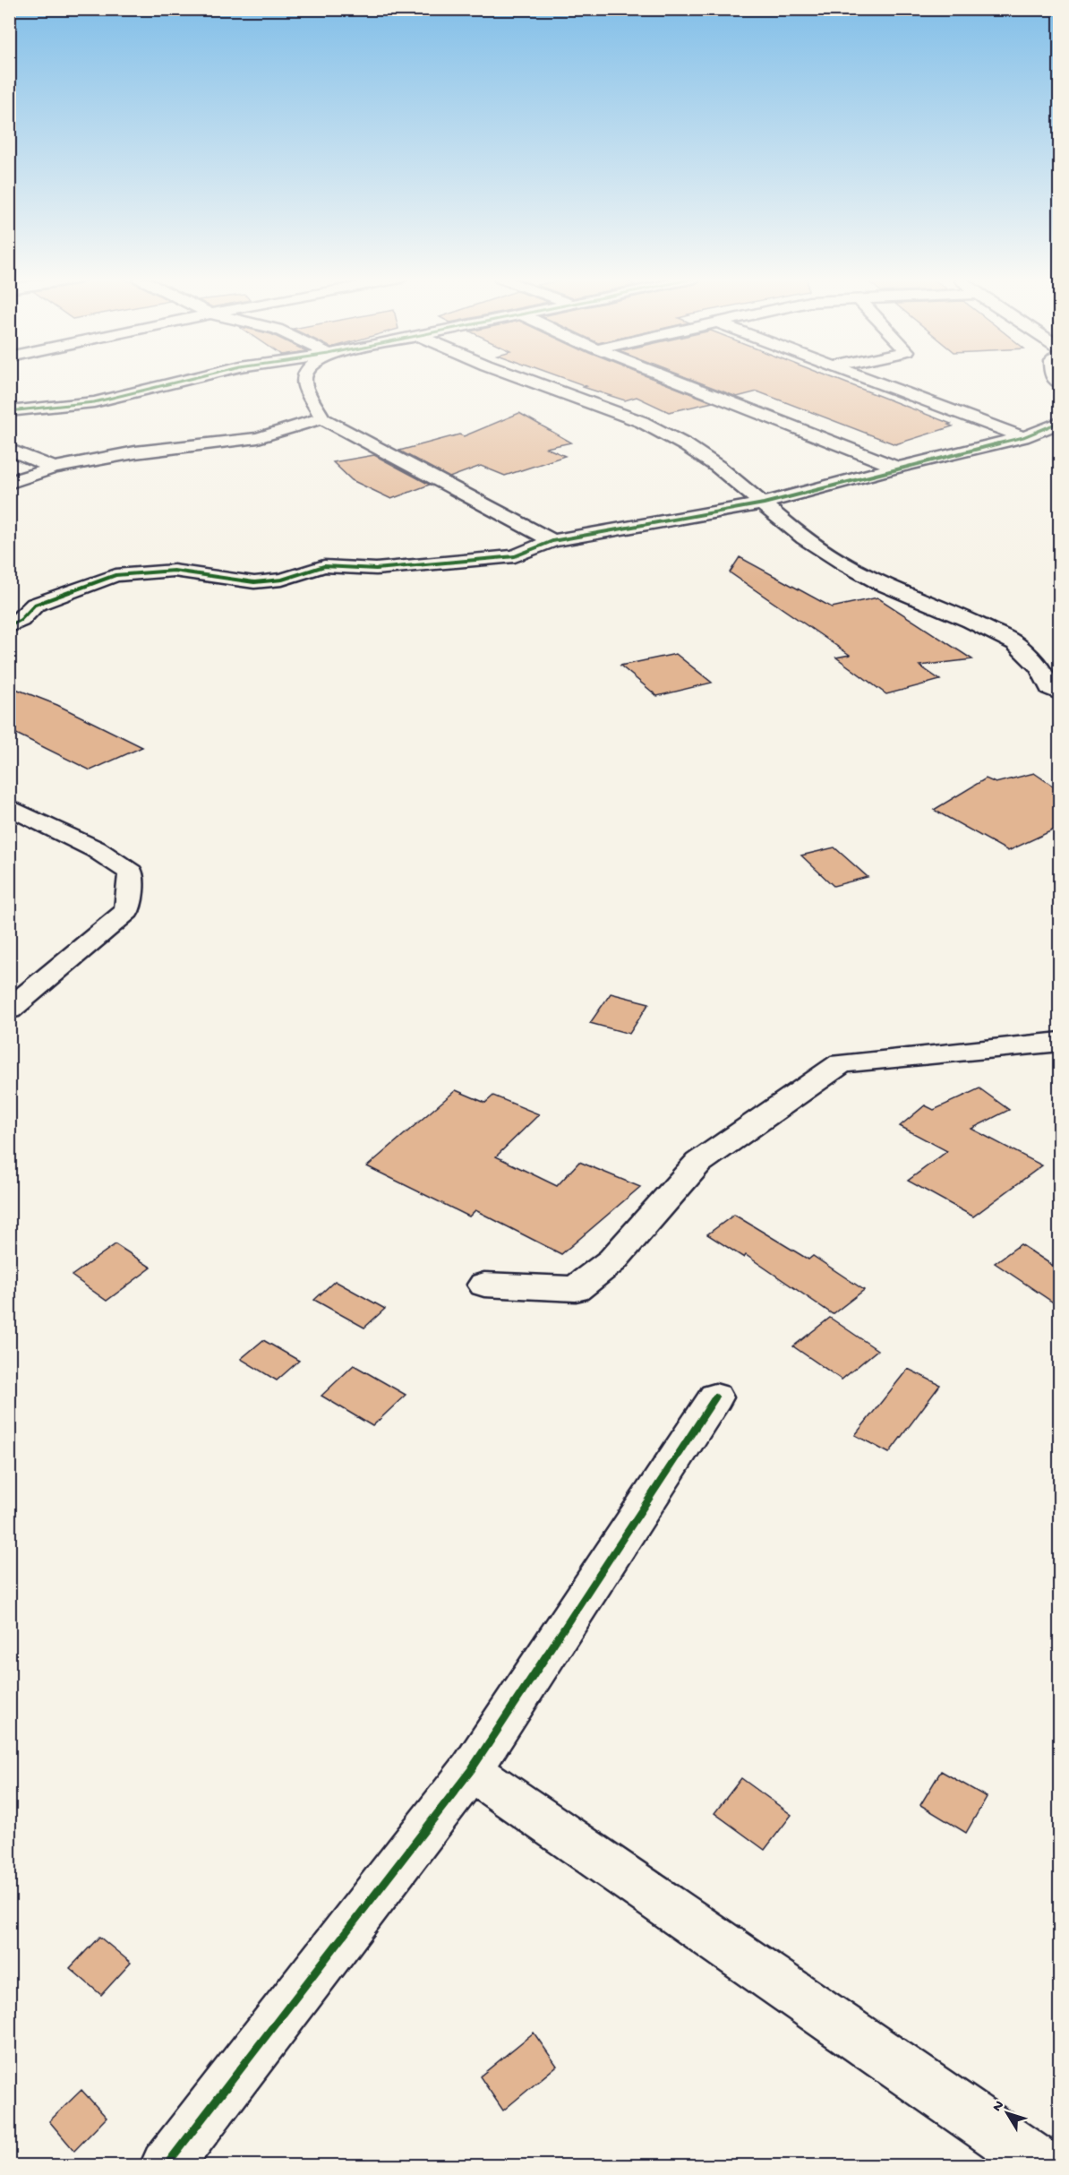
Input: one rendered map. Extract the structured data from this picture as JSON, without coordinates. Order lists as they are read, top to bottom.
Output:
{
  "north": "top left"
}
